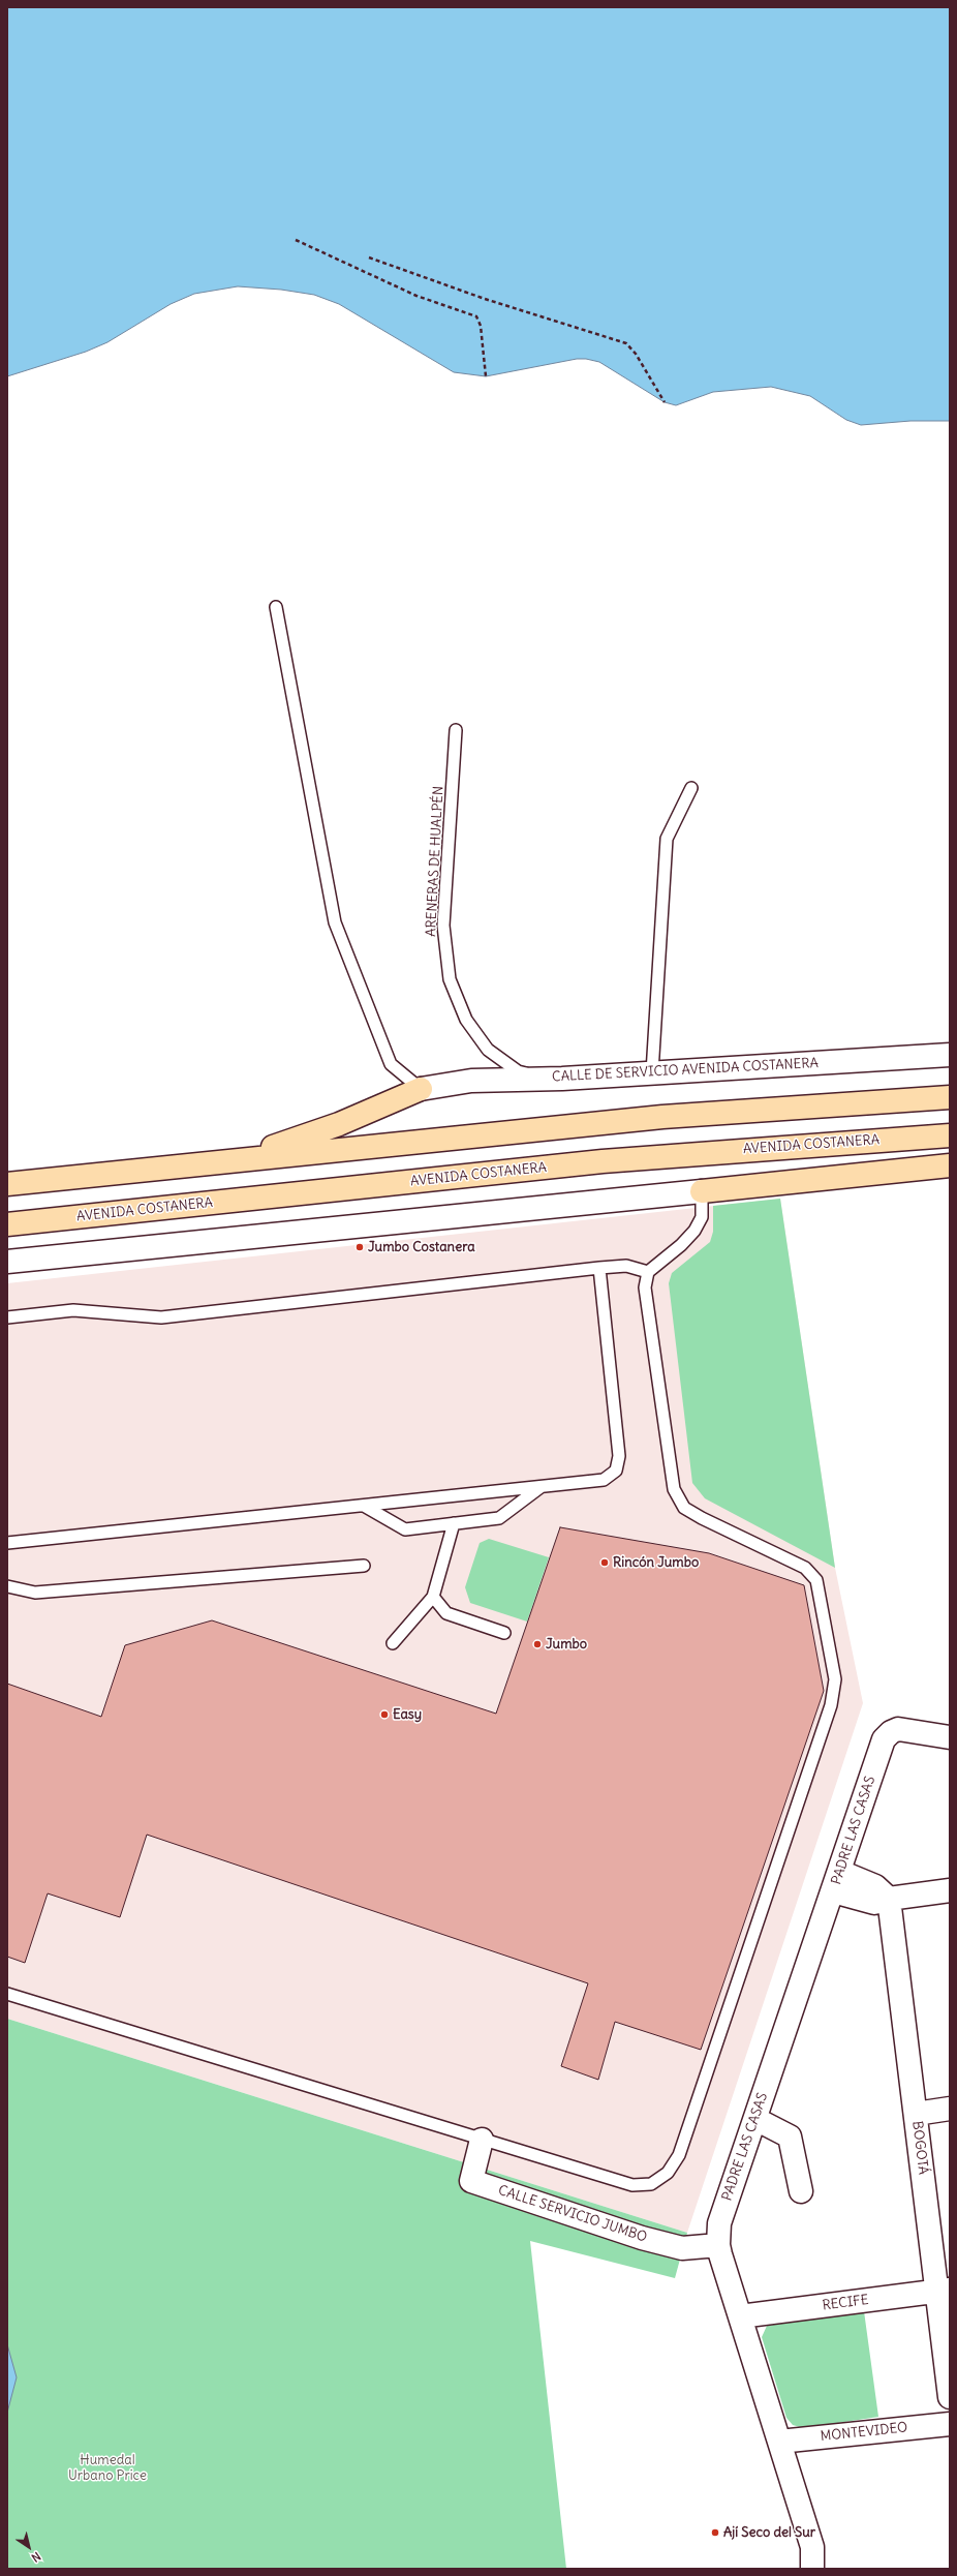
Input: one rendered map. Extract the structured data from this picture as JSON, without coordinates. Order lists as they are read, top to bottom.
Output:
{
  "streets": {
    "main road": ["AVENIDA COSTANERA"],
    "street": [
      "CALLE DE SERVICIO AVENIDA COSTANERA",
      "PADRE LAS CASAS",
      "BOGOTÁ",
      "CALLE SERVICIO JUMBO",
      "RECIFE",
      "MONTEVIDEO"
    ],
    "lane": ["ARENERAS DE HUALPÉN"]
  },
  "crossings": [
    ["ARENERAS DE HUALPÉN", "CALLE DE SERVICIO AVENIDA COSTANERA"],
    ["PADRE LAS CASAS", "CALLE SERVICIO JUMBO"],
    ["PADRE LAS CASAS", "RECIFE"],
    ["PADRE LAS CASAS", "MONTEVIDEO"],
    ["BOGOTÁ", "RECIFE"]
  ],
  "parks": ["Humedal Urbano Price"],
  "places": [
    "Jumbo Costanera",
    "Rincón Jumbo",
    "Jumbo",
    "Easy",
    "Ají Seco del Sur"
  ],
  "north": "bottom right"
}
